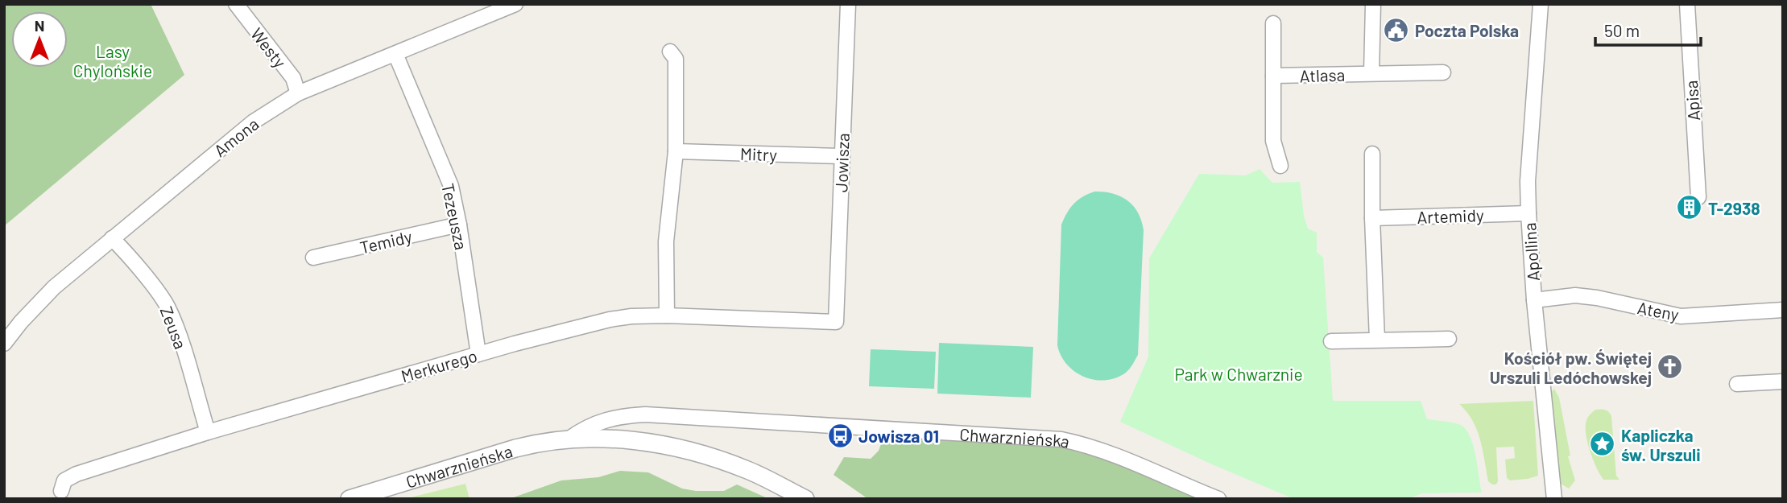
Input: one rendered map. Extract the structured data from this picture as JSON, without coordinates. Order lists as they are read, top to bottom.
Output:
{
  "streets": {
    "street": [
      "Westy",
      "Atlasa",
      "Apisa",
      "Amona",
      "Mitry",
      "Jowisza",
      "Artemidy",
      "Tezeusza",
      "Temidy",
      "Apollina",
      "Ateny",
      "Zeusa",
      "Merkurego",
      "Chwarznieńska"
    ]
  },
  "crossings": [
    ["Westy", "Amona"],
    ["Amona", "Tezeusza"],
    ["Amona", "Zeusa"],
    ["Mitry", "Jowisza"],
    ["Jowisza", "Merkurego"],
    ["Artemidy", "Apollina"],
    ["Tezeusza", "Temidy"],
    ["Tezeusza", "Merkurego"],
    ["Apollina", "Ateny"],
    ["Zeusa", "Merkurego"]
  ],
  "parks": ["Lasy Chylońskie", "Park w Chwarznie"],
  "places": {
    "public building": ["Poczta Polska"],
    "building": ["T-2938"],
    "church": ["Kościół pw. Świętej Urszuli Ledóchowskej"],
    "bus stop": ["Jowisza 01"],
    "place": ["Kapliczka św. Urszuli"]
  },
  "scale_bar": "50 m",
  "north": "top"
}
